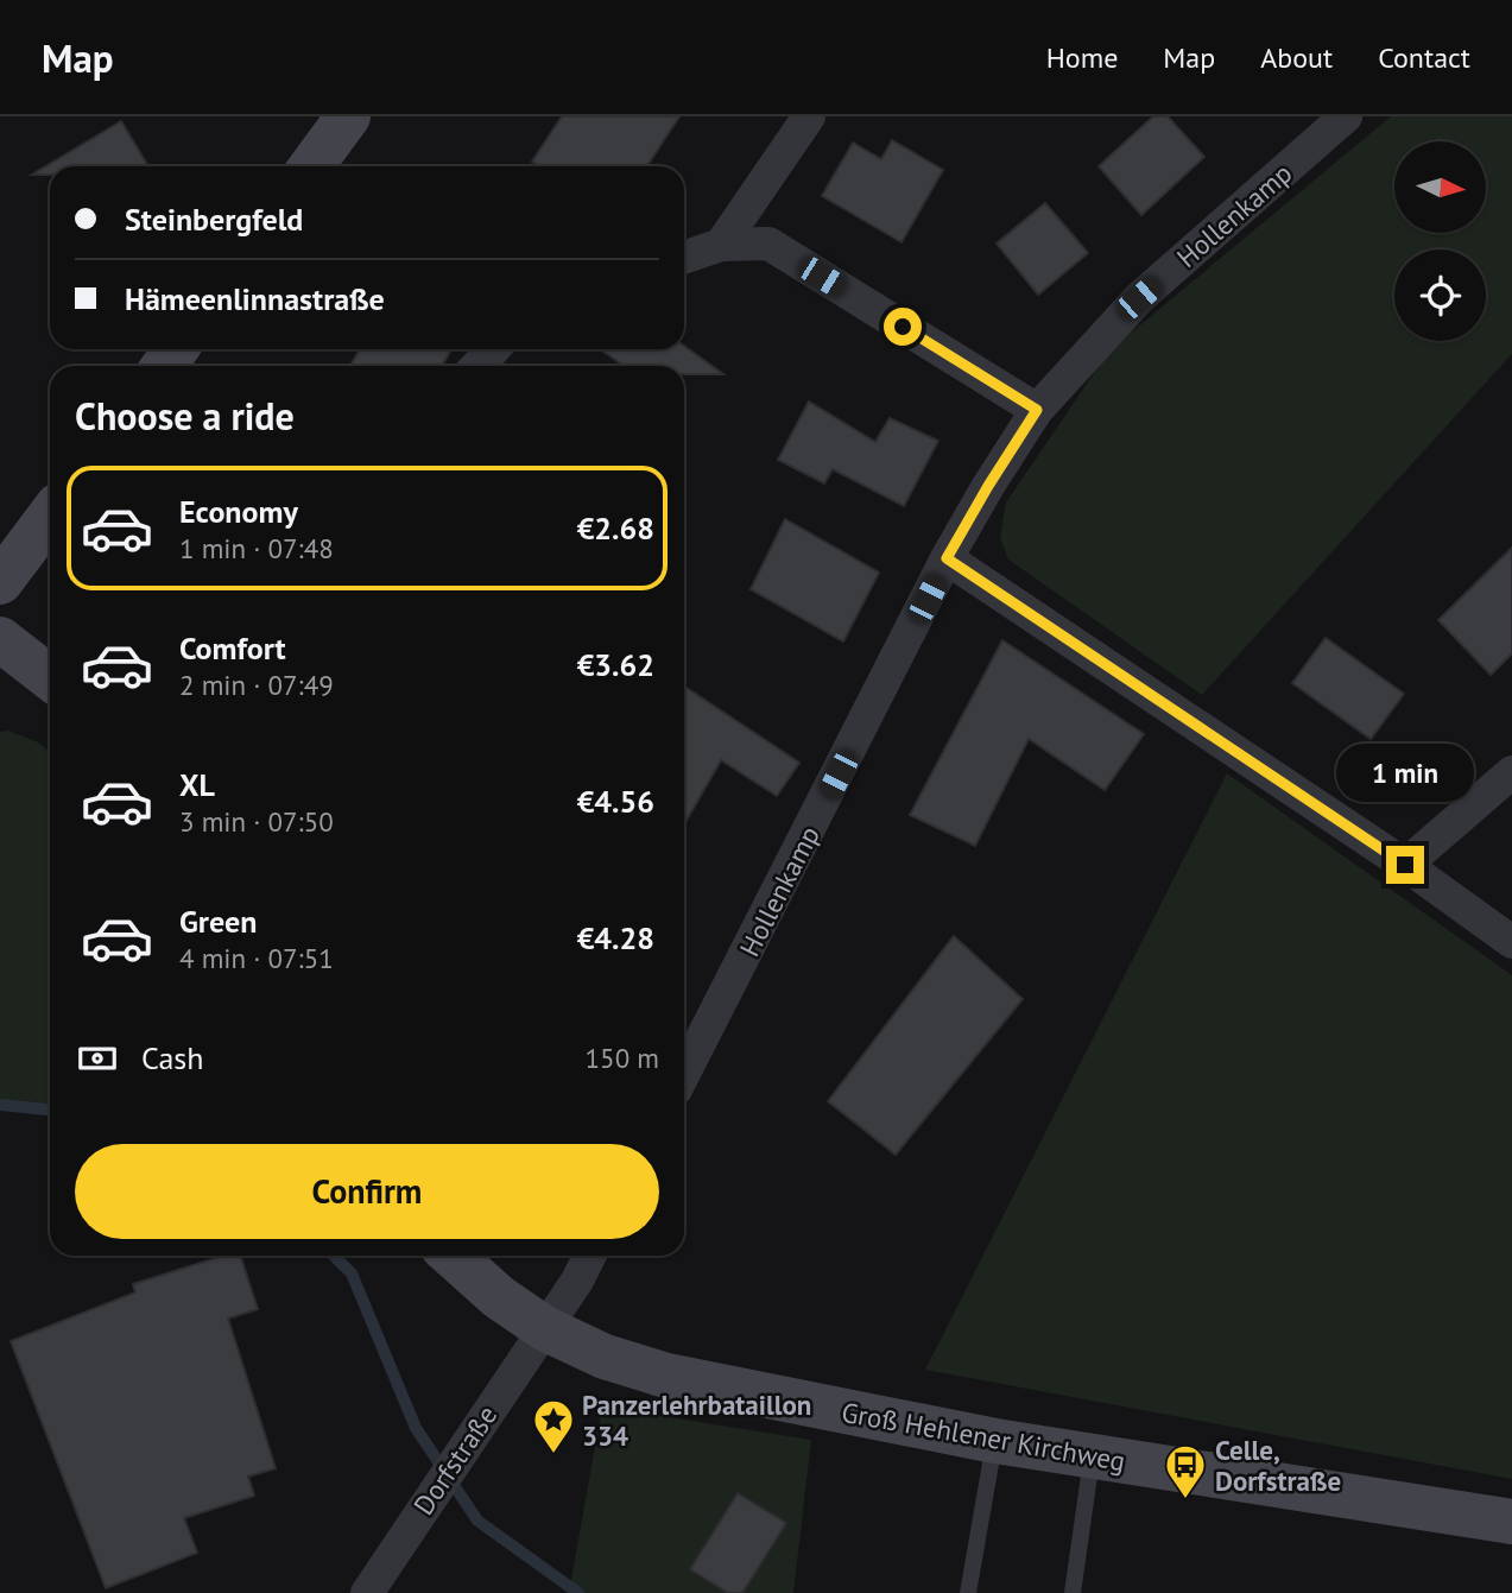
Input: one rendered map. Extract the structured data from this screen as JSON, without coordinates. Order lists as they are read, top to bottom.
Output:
{
  "streets": {
    "main road": ["Groß Hehlener Kirchweg"],
    "street": ["Hollenkamp", "Dorfstraße"]
  },
  "crossings": [
    ["Groß Hehlener Kirchweg", "Dorfstraße"]
  ],
  "places": {
    "place": ["Panzerlehrbataillon 334"],
    "bus stop": ["Celle, Dorfstraße"]
  },
  "north": "right",
  "page": {
    "header": "Map",
    "nav": [
      "Home",
      "Map",
      "About",
      "Contact"
    ],
    "banner": ["Steinbergfeld", "Hämeenlinnastraße"],
    "heading": "Choose a ride",
    "list": [
      {
        "name": "Economy",
        "note": "1 min · 07:48",
        "value": "€2.68"
      },
      {
        "name": "Comfort",
        "note": "2 min · 07:49",
        "value": "€3.62"
      },
      {
        "name": "XL",
        "note": "3 min · 07:50",
        "value": "€4.56"
      },
      {
        "name": "Green",
        "note": "4 min · 07:51",
        "value": "€4.28"
      }
    ],
    "bubble": "1 min",
    "pay": ["Cash", "150 m"],
    "buttons": "Confirm"
  }
}
